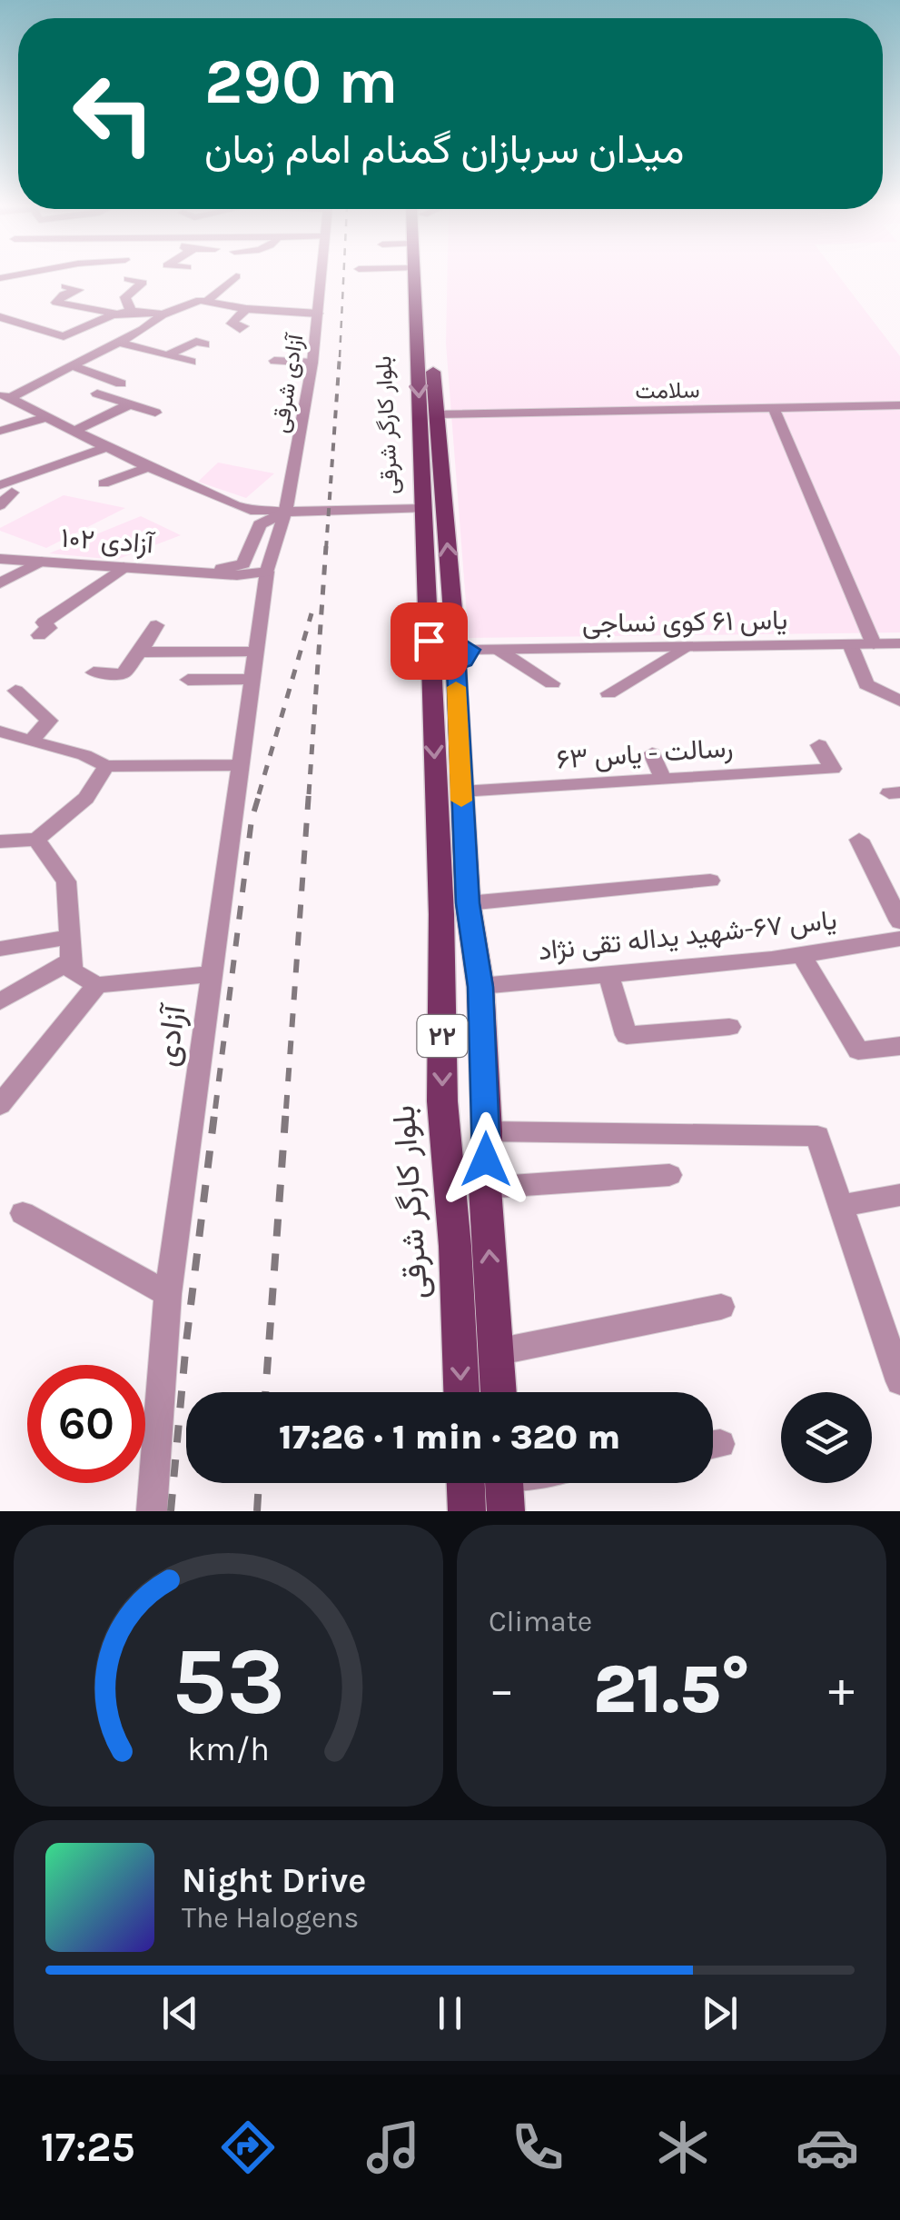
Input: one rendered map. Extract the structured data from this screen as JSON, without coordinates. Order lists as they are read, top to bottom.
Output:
{
  "streets": {
    "main road": ["بلوار کارگر شرقی", "۲۲"],
    "street": [
      "آزادی شرقی",
      "سلامت",
      "آزادی ۱۰۲",
      "یاس ۶۱ کوی نساجی",
      "رسالت - یاس ۶۳",
      "یاس ۶۷-شهید یداله تقی نژاد",
      "آزادی"
    ]
  },
  "crossings": [
    ["آزادی شرقی", "آزادی"],
    ["سلامت", "بلوار کارگر شرقی"],
    ["بلوار کارگر شرقی", "یاس ۶۱ کوی نساجی"],
    ["بلوار کارگر شرقی", "رسالت - یاس ۶۳"],
    ["بلوار کارگر شرقی", "یاس ۶۷-شهید یداله تقی نژاد"]
  ],
  "page": {
    "turn": ["290 m", "میدان سربازان گمنام امام زمان"],
    "limit": "60",
    "trip": "17:26 · 1 min · 320 m",
    "tile": "Climate",
    "heat": ["−", "21.5°", "+"],
    "song": ["Night Drive", "The Halogens"],
    "tabs": "17:25",
    "gauge": ["53", "km/h"]
  }
}
